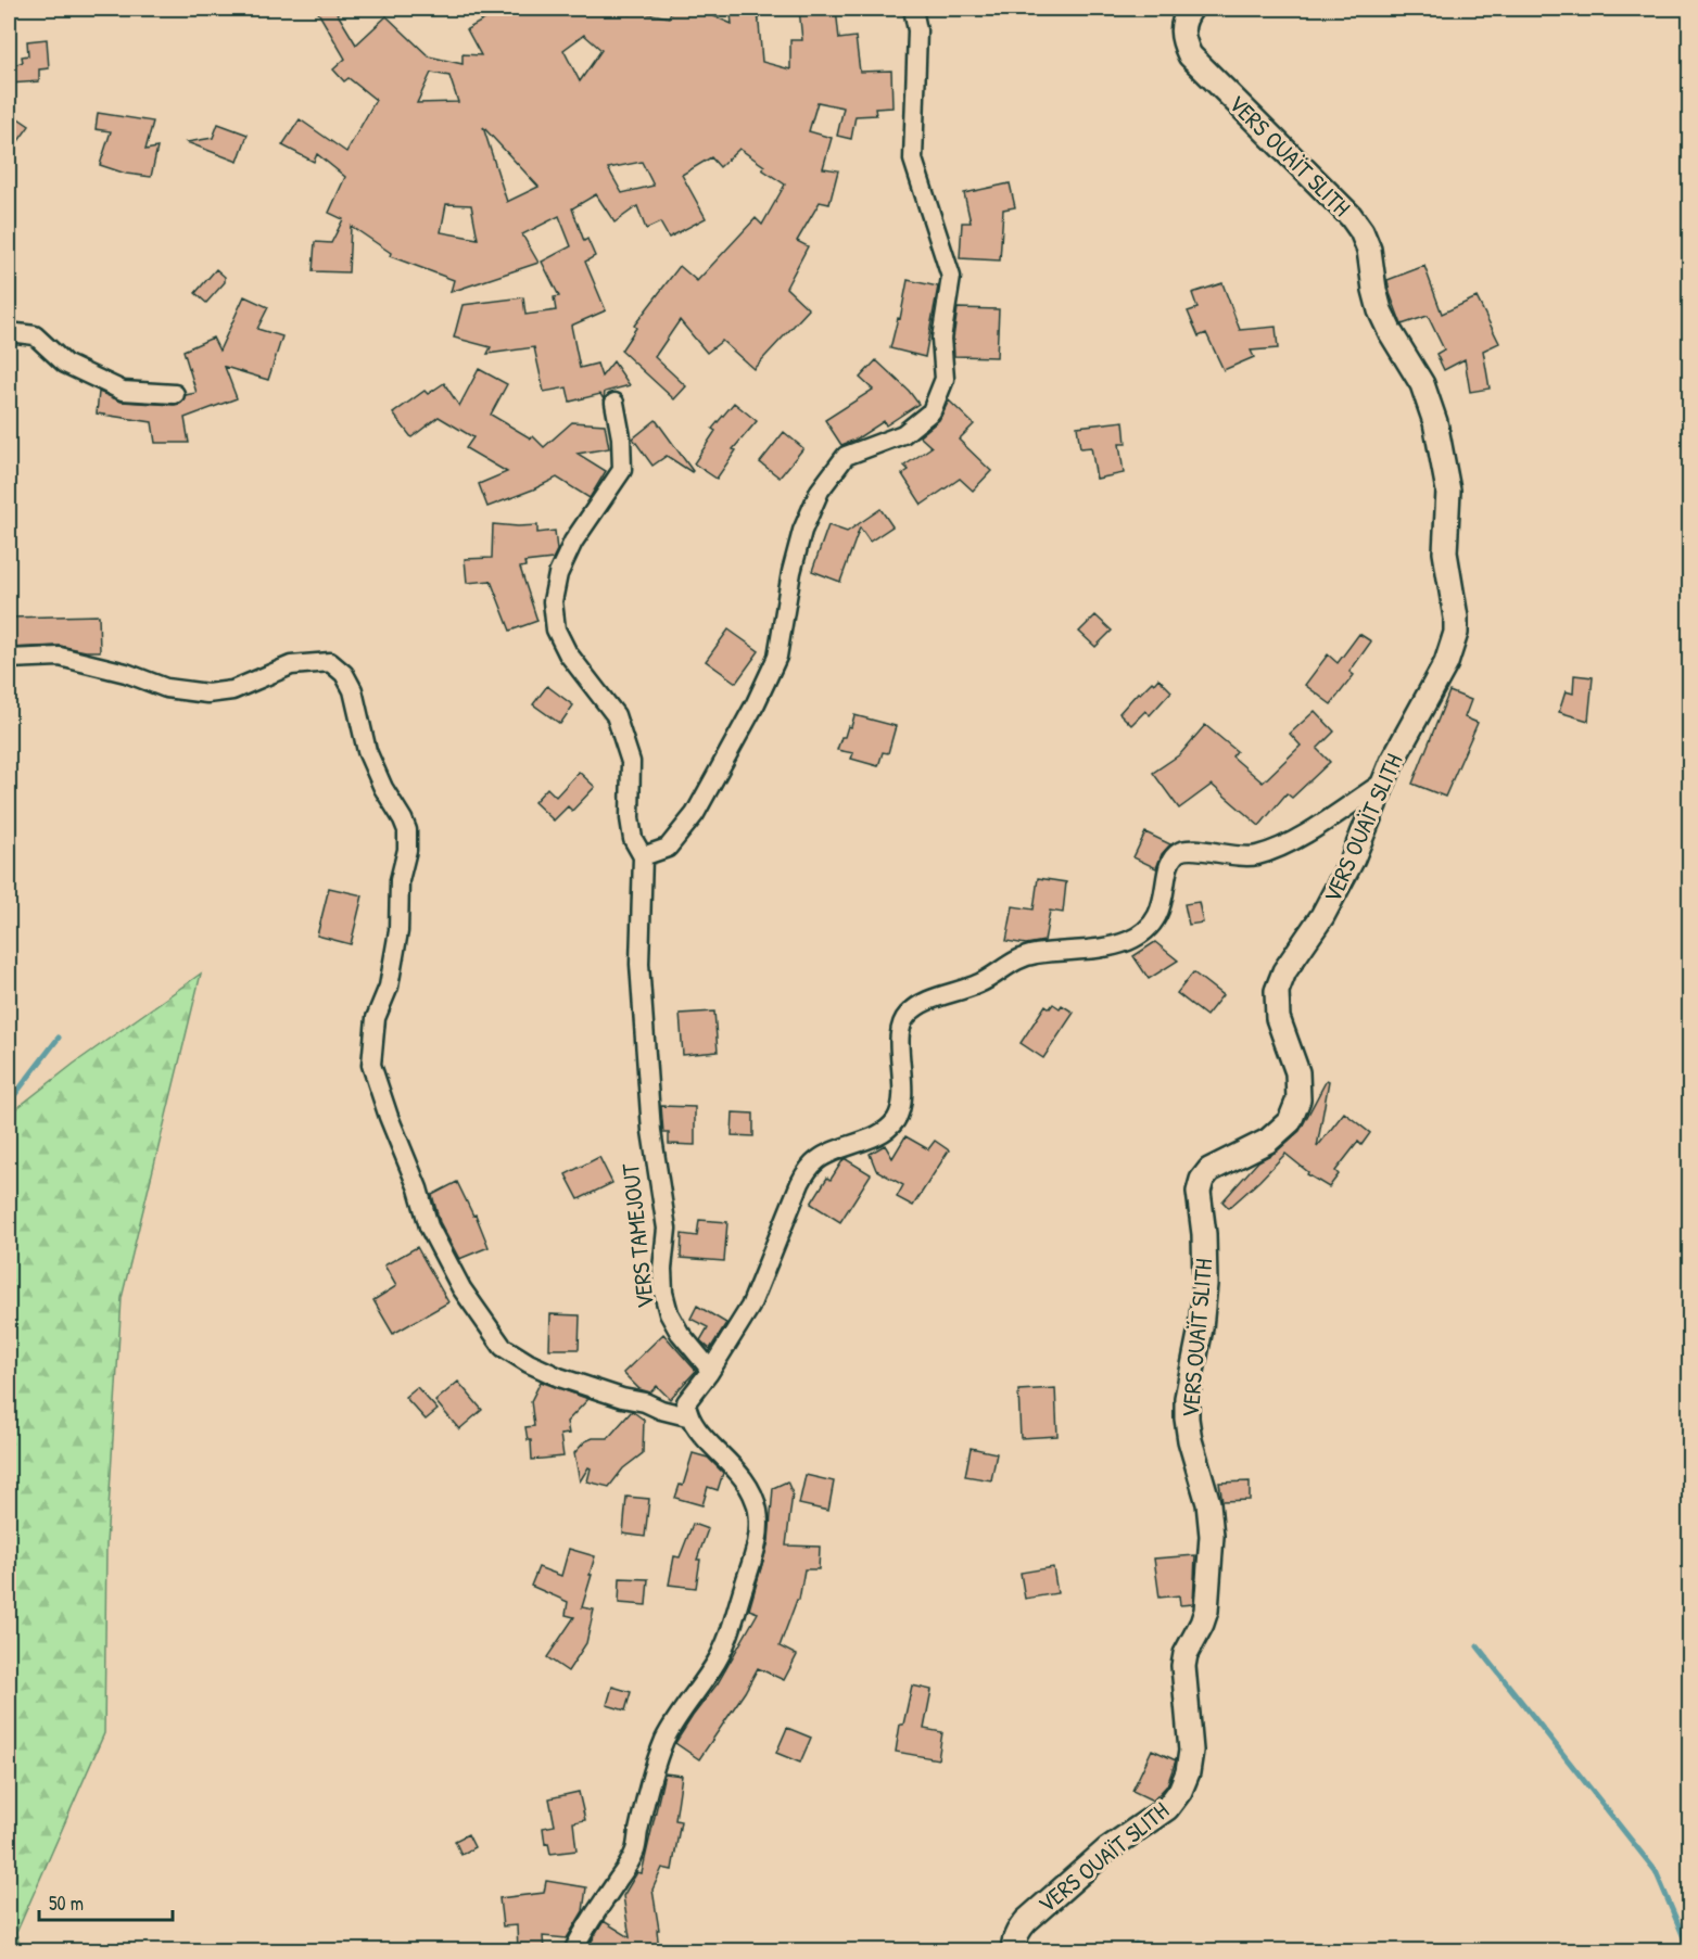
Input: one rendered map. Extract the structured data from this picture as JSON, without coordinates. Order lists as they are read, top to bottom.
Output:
{
  "streets": {
    "street": ["VERS OUAÏT SLITH", "VERS TAMEJOUT"]
  },
  "scale_bar": "50 m"
}
